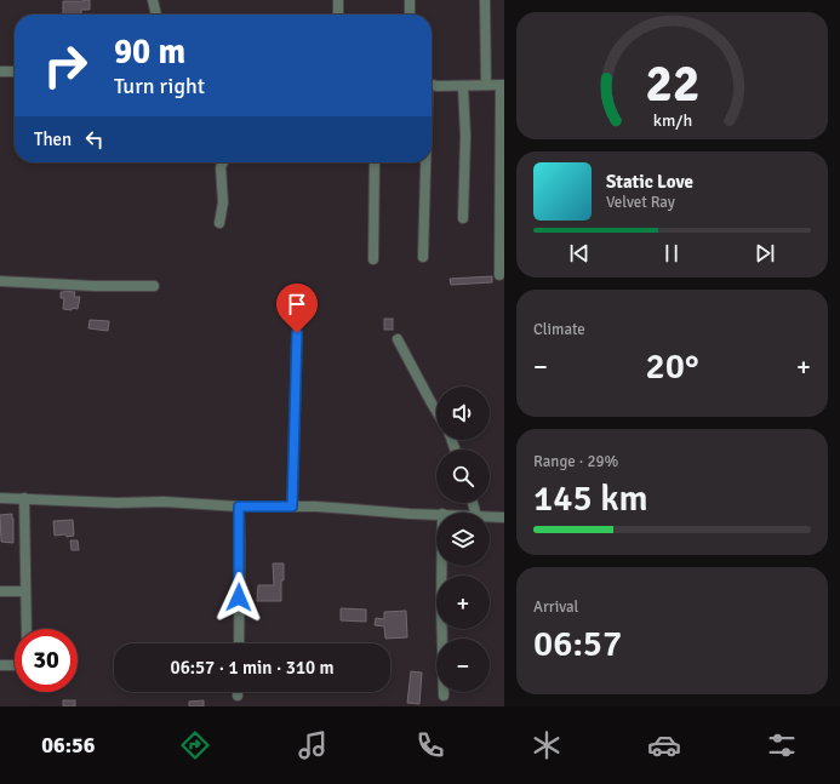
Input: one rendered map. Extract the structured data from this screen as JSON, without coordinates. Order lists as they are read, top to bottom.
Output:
{
  "page": {
    "turn": ["90 m", "Turn right"],
    "then": "Then",
    "song": ["Static Love", "Velvet Ray"],
    "tile": [
      "Climate",
      ["Range · 29%", "145 km"],
      ["Arrival", "06:57"]
    ],
    "heat": ["−", "20°", "+"],
    "map_buttons": ["+", "−"],
    "limit": "30",
    "trip": "06:57 · 1 min · 310 m",
    "tabs": "06:56",
    "gauge": ["22", "km/h"]
  }
}
